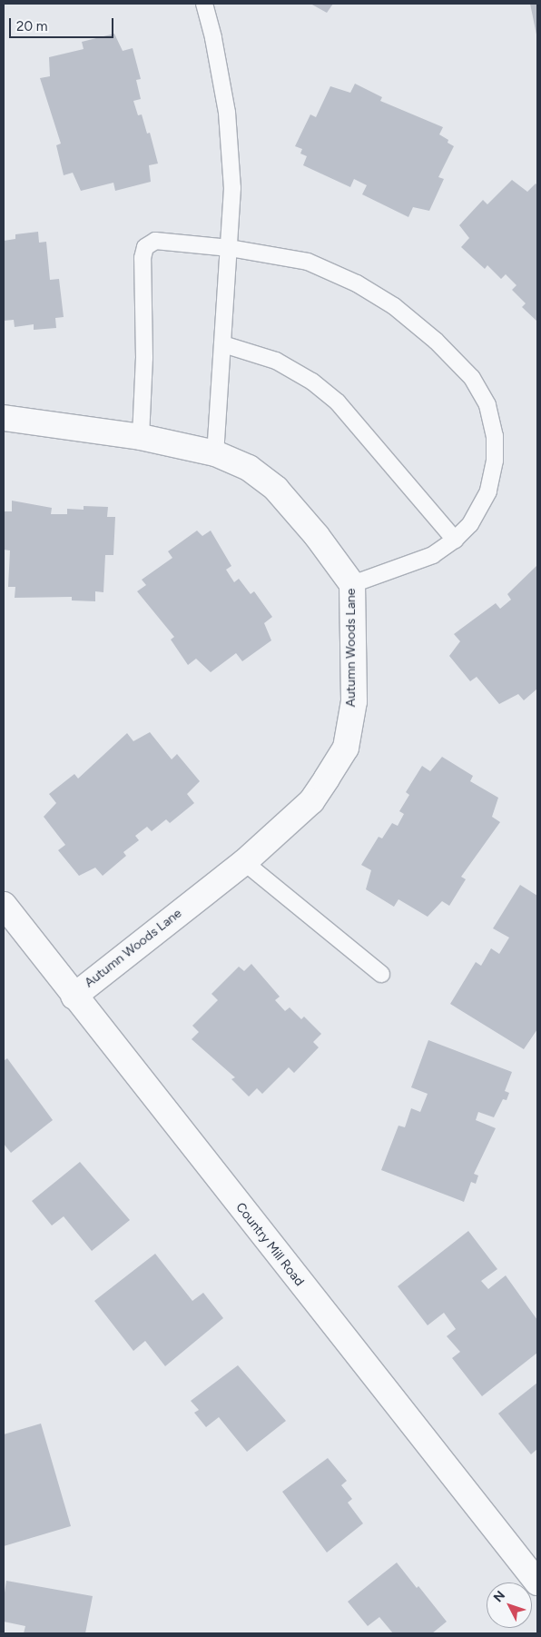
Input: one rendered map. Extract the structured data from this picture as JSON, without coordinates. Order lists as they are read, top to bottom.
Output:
{
  "streets": {
    "street": ["Autumn Woods Lane", "Country Mill Road"]
  },
  "crossings": [
    ["Autumn Woods Lane", "Country Mill Road"]
  ],
  "scale_bar": "20 m",
  "north": "top left"
}
